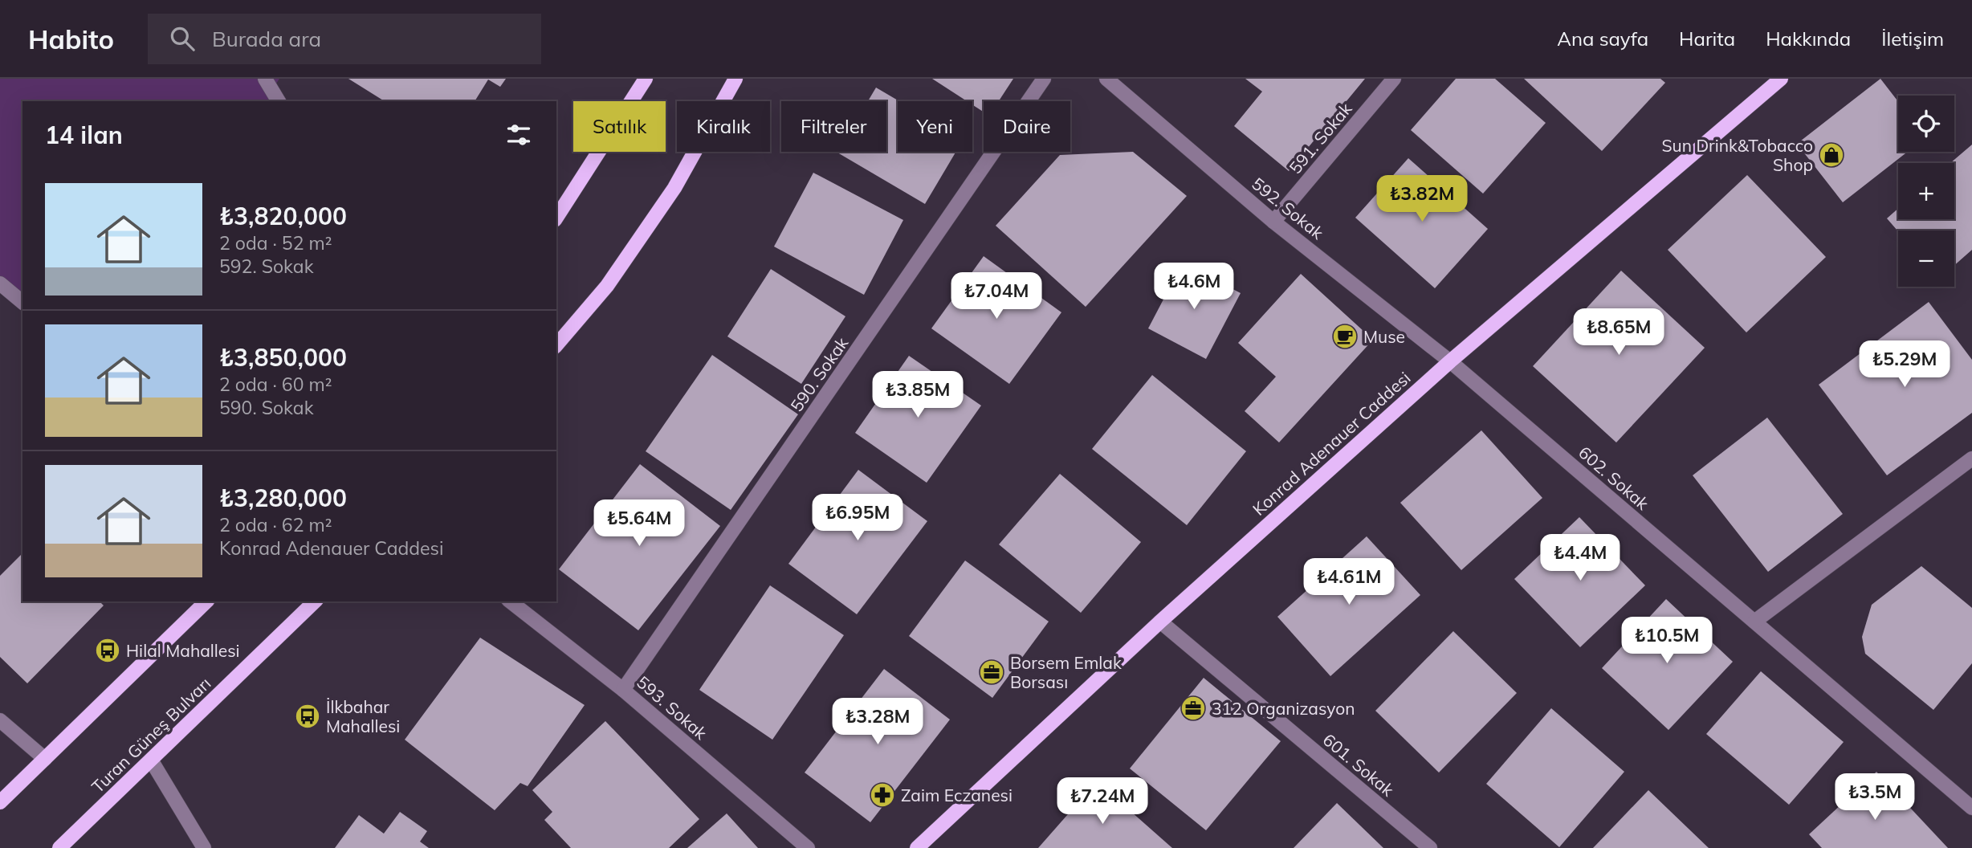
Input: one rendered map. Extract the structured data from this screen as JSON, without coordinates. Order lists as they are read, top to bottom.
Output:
{
  "streets": {
    "main road": ["Konrad Adenauer Caddesi", "Turan Güneş Bulvarı"],
    "street": [
      "591. Sokak",
      "592. Sokak",
      "590. Sokak",
      "602. Sokak",
      "593. Sokak",
      "601. Sokak"
    ]
  },
  "crossings": [
    ["591. Sokak", "592. Sokak"],
    ["592. Sokak", "Konrad Adenauer Caddesi"],
    ["592. Sokak", "602. Sokak"],
    ["590. Sokak", "593. Sokak"],
    ["Konrad Adenauer Caddesi", "602. Sokak"],
    ["Konrad Adenauer Caddesi", "601. Sokak"]
  ],
  "places": {
    "shop": ["Sun Drink&Tobacco Shop"],
    "cafe": ["Muse"],
    "bus stop": ["Hilal Mahallesi", "İlkbahar Mahallesi"],
    "office": ["Borsem Emlak Borsası", "312 Organizasyon"],
    "pharmacy": ["Zaim Eczanesi"]
  },
  "page": {
    "header": "Habito",
    "search": "Burada ara",
    "nav": [
      "Ana sayfa",
      "Harita",
      "Hakkında",
      "İletişim"
    ],
    "map_buttons": ["+", "−"],
    "chip": [
      "Satılık",
      "Kiralık",
      "Filtreler",
      "Yeni",
      "Daire"
    ],
    "heading": "14 ilan",
    "list": [
      {
        "name": "₺3,820,000",
        "note": "2 oda · 52 m² · 592. Sokak"
      },
      {
        "name": "₺3,850,000",
        "note": "2 oda · 60 m² · 590. Sokak"
      },
      {
        "name": "₺3,280,000",
        "note": "2 oda · 62 m² · Konrad Adenauer Caddesi"
      }
    ],
    "price": [
      "₺3.82M",
      "₺4.6M",
      "₺7.04M",
      "₺8.65M",
      "₺5.29M",
      "₺3.85M",
      "₺6.95M",
      "₺5.64M",
      "₺4.4M",
      "₺4.61M",
      "₺10.5M",
      "₺3.28M",
      "₺3.5M",
      "₺7.24M"
    ]
  }
}
